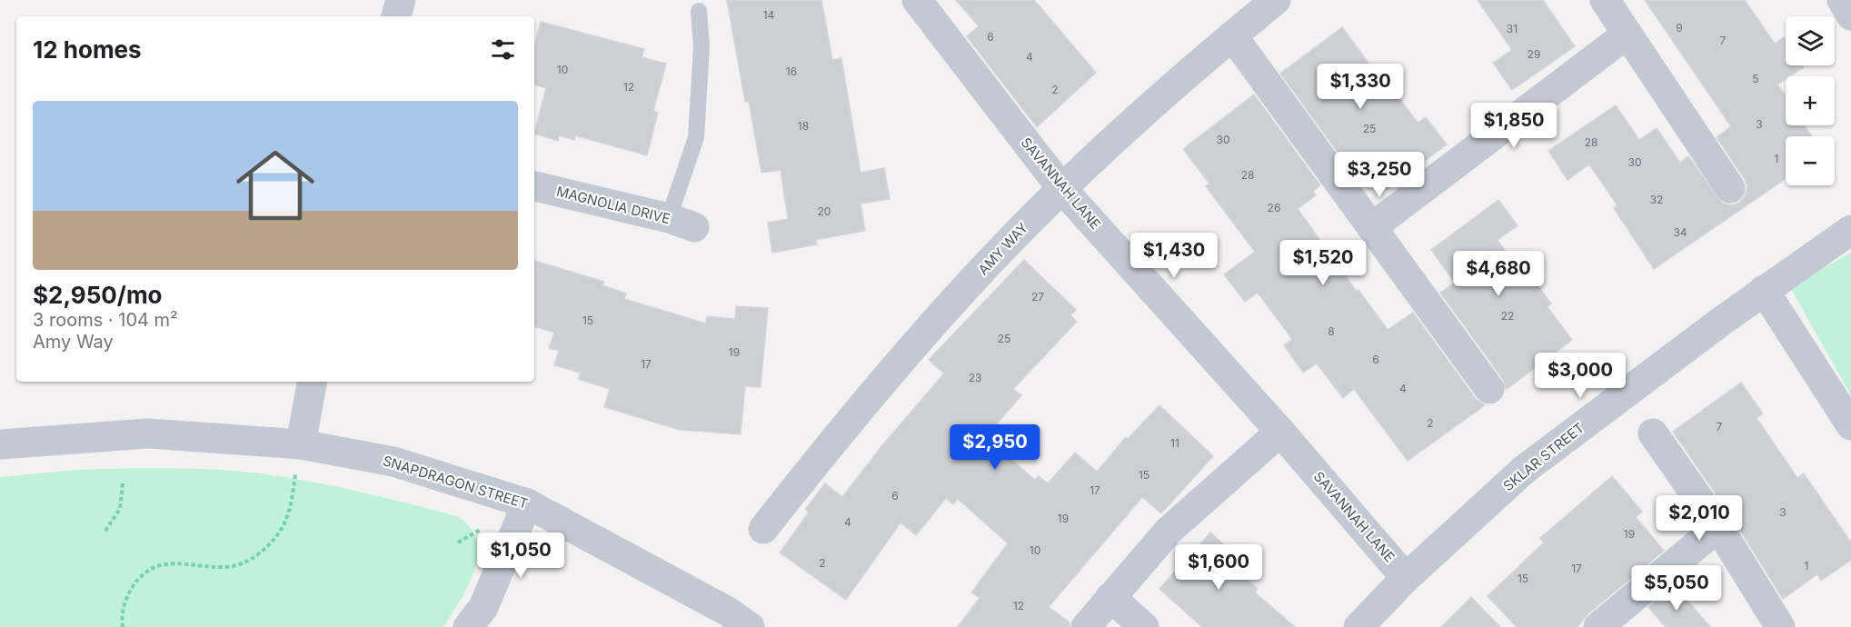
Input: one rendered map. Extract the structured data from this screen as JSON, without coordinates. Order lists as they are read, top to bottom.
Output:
{
  "streets": {
    "street": [
      "SAVANNAH LANE",
      "MAGNOLIA DRIVE",
      "AMY WAY",
      "SKLAR STREET",
      "SNAPDRAGON STREET"
    ]
  },
  "crossings": [
    ["SAVANNAH LANE", "AMY WAY"],
    ["SAVANNAH LANE", "SKLAR STREET"]
  ],
  "house_numbers": [
    "14",
    "9",
    "31",
    "6",
    "7",
    "29",
    "4",
    "10",
    "16",
    "5",
    "12",
    "2",
    "3",
    "18",
    "25",
    "30",
    "28",
    "1",
    "30",
    "28",
    "32",
    "26",
    "20",
    "34",
    "27",
    "22",
    "15",
    "8",
    "25",
    "19",
    "6",
    "17",
    "23",
    "4",
    "2",
    "7",
    "11",
    "15",
    "17",
    "6",
    "3",
    "19",
    "4",
    "19",
    "10",
    "2",
    "1",
    "17",
    "15",
    "12"
  ],
  "page": {
    "map_buttons": ["+", "−"],
    "heading": "12 homes",
    "price": [
      "$1,330",
      "$1,850",
      "$3,250",
      "$1,430",
      "$1,520",
      "$4,680",
      "$3,000",
      "$2,950",
      "$2,010",
      "$1,050",
      "$1,600",
      "$5,050"
    ],
    "list": [
      {
        "name": "$2,950/mo",
        "note": "3 rooms · 104 m² · Amy Way"
      }
    ]
  }
}
